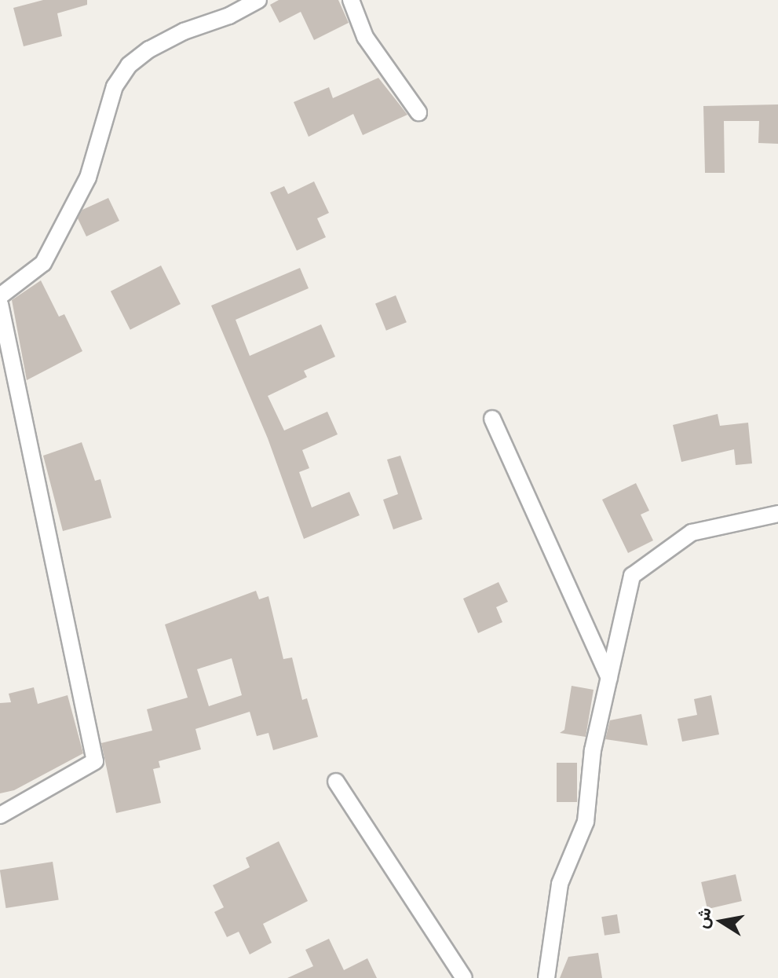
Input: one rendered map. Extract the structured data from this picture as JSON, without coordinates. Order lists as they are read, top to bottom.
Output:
{
  "north": "left"
}
